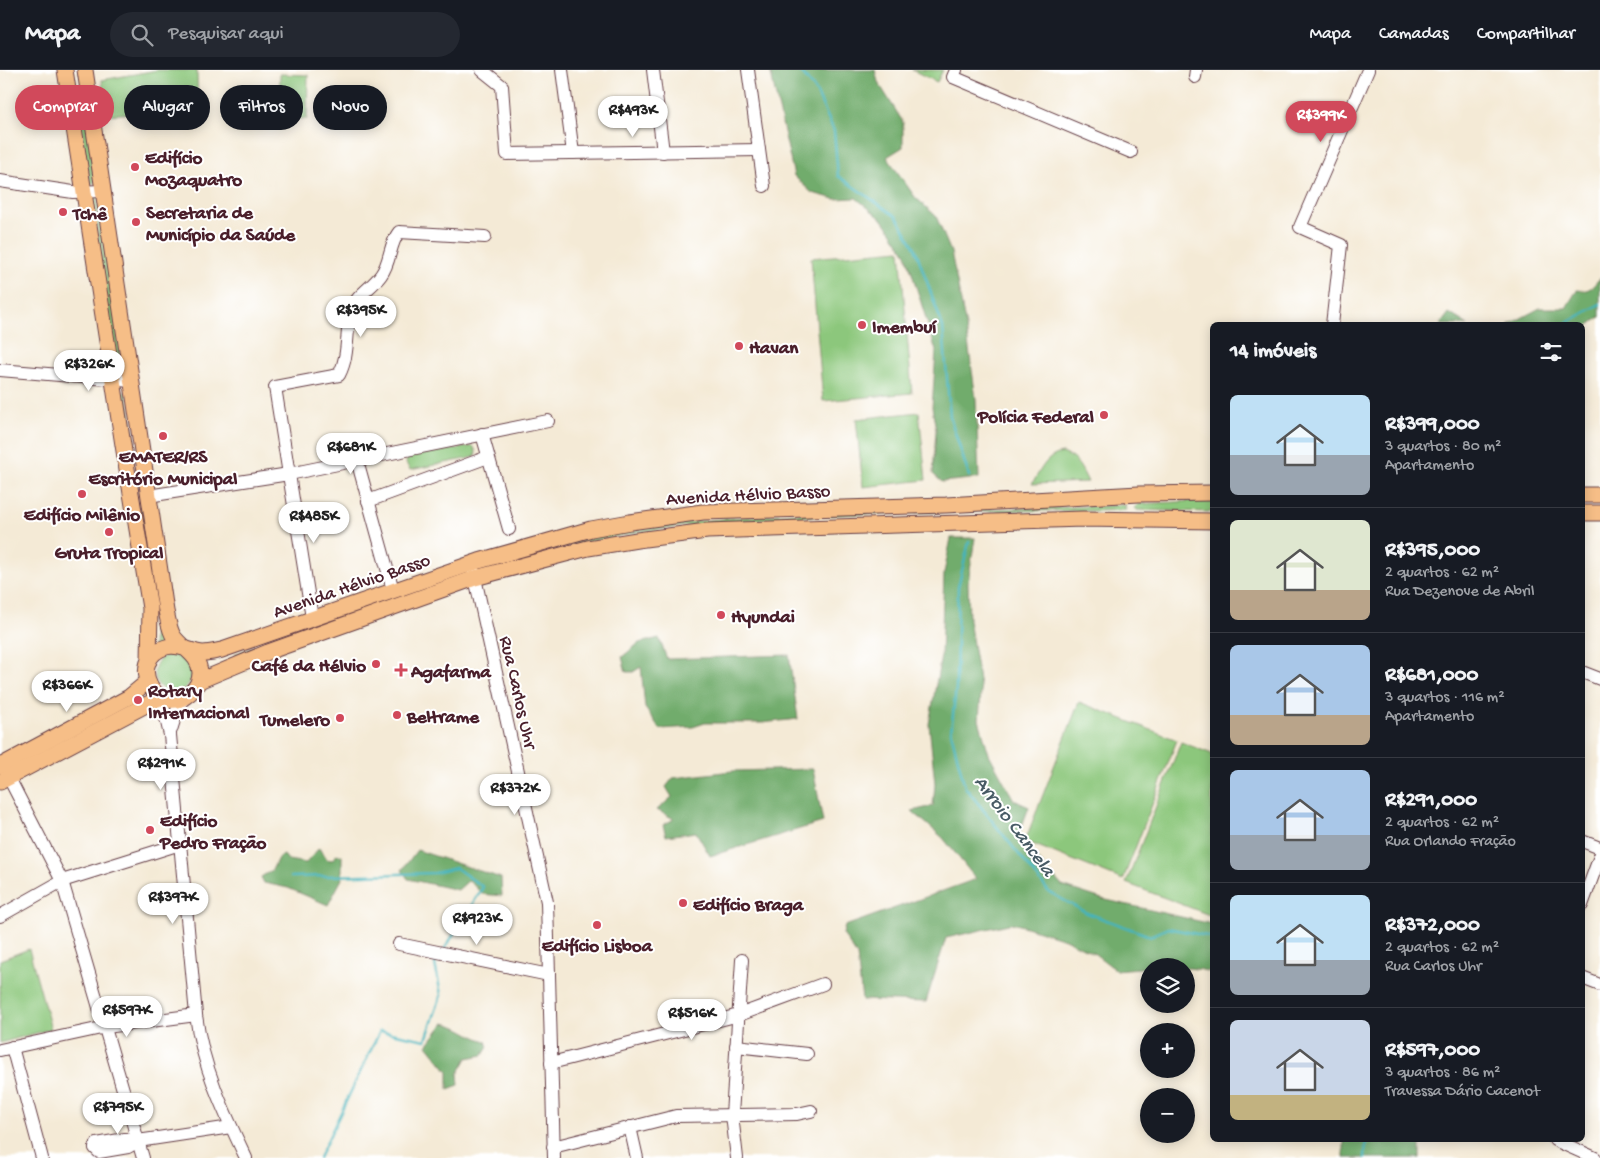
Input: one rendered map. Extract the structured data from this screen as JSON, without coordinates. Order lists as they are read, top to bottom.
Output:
{
  "streets": {
    "main road": ["Avenida Hélvio Basso"],
    "street": ["Rua Carlos Uhr"]
  },
  "crossings": [
    ["Avenida Hélvio Basso", "Rua Carlos Uhr"]
  ],
  "water": ["Arroio Cancela"],
  "places": {
    "other": [
      "Edifício Mozaquatro",
      "Tchê",
      "Secretaria de Município da Saúde",
      "Imembuí",
      "Havan",
      "Polícia Federal",
      "EMATER/RS Escritório Municipal",
      "Edifício Milênio",
      "Gruta Tropical",
      "Hyundai",
      "Café da Hélvio",
      "Rotary Internacional",
      "Beltrame",
      "Tumelero",
      "Edifício Pedro Fração",
      "Edifício Braga",
      "Edifício Lisboa"
    ],
    "health": ["Agafarma"]
  },
  "page": {
    "header": "Mapa",
    "search": "Pesquisar aqui",
    "nav": ["Mapa", "Camadas", "Compartilhar"],
    "chip": [
      "Comprar",
      "Alugar",
      "Filtros",
      "Novo"
    ],
    "price": [
      "R$493K",
      "R$399K",
      "R$395K",
      "R$326K",
      "R$681K",
      "R$485K",
      "R$366K",
      "R$291K",
      "R$372K",
      "R$397K",
      "R$923K",
      "R$597K",
      "R$516K",
      "R$795K"
    ],
    "heading": "14 imóveis",
    "list": [
      {
        "name": "R$399,000",
        "note": "3 quartos · 80 m² · Apartamento"
      },
      {
        "name": "R$395,000",
        "note": "2 quartos · 62 m² · Rua Dezenove de Abril"
      },
      {
        "name": "R$681,000",
        "note": "3 quartos · 116 m² · Apartamento"
      },
      {
        "name": "R$291,000",
        "note": "2 quartos · 62 m² · Rua Orlando Fração"
      },
      {
        "name": "R$372,000",
        "note": "2 quartos · 62 m² · Rua Carlos Uhr"
      },
      {
        "name": "R$597,000",
        "note": "3 quartos · 86 m² · Travessa Dário Cacenot"
      }
    ],
    "map_buttons": ["+", "−"]
  }
}
